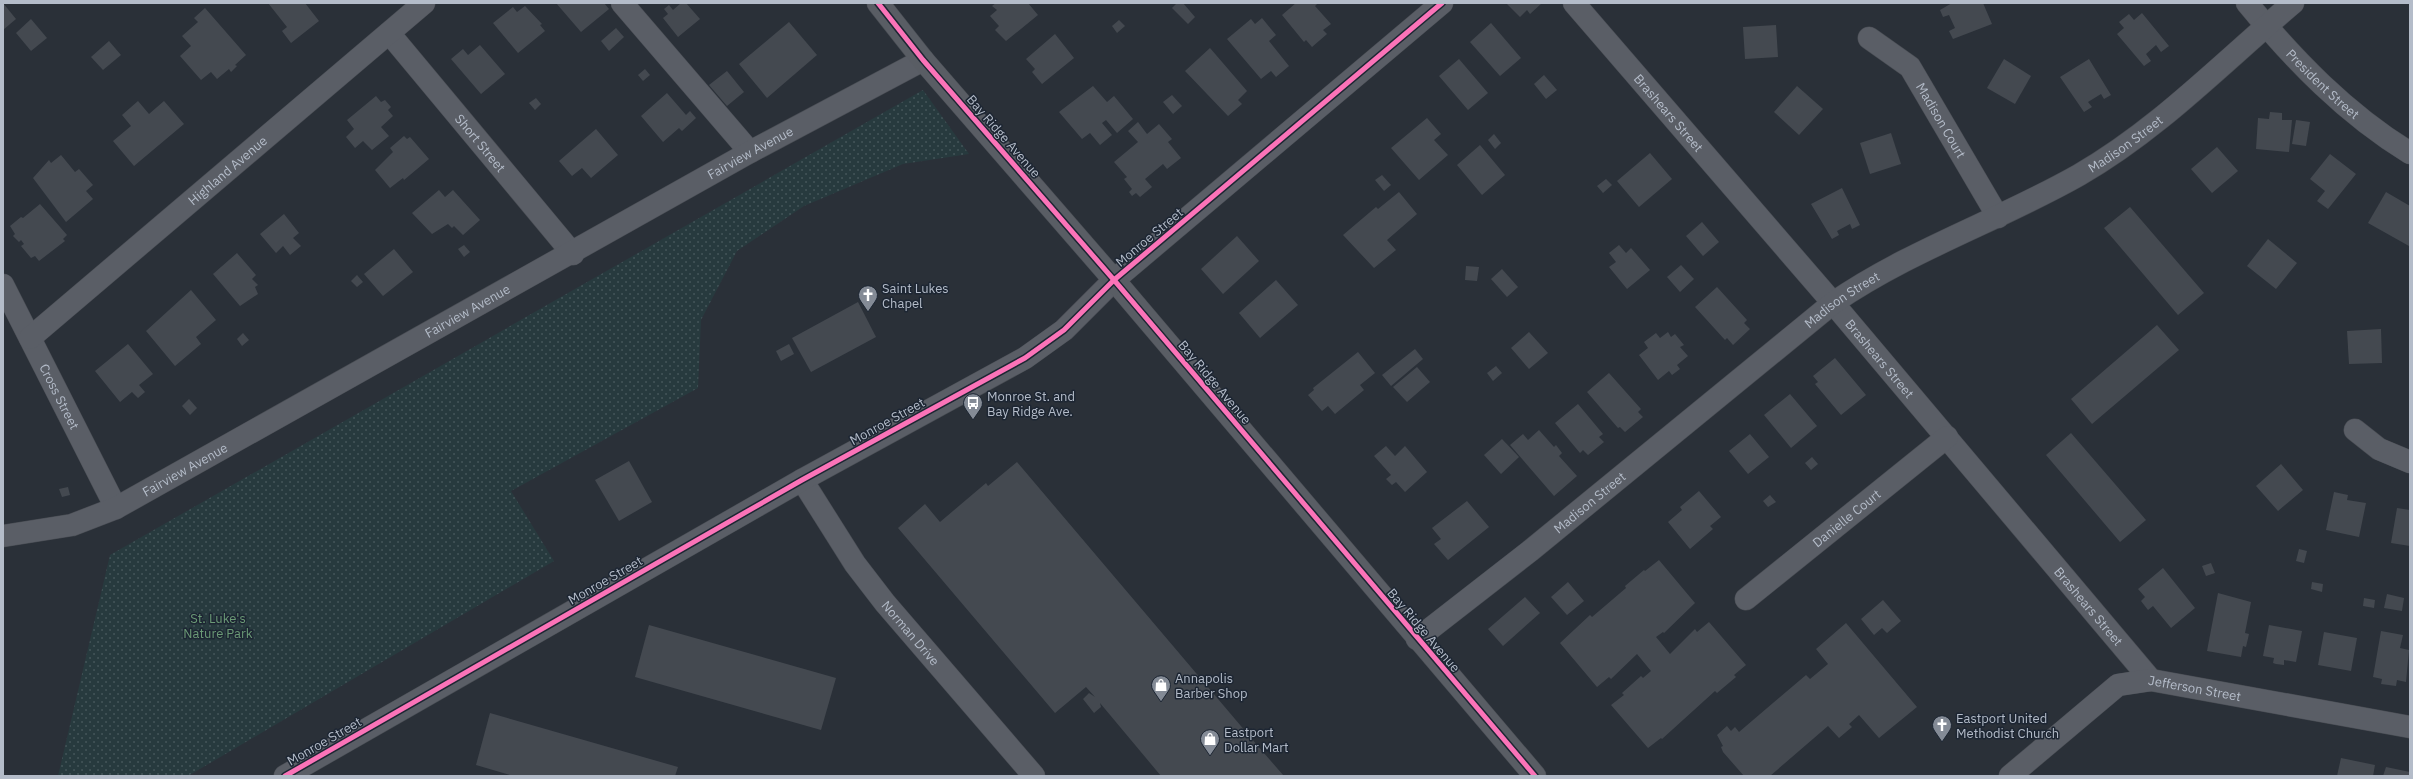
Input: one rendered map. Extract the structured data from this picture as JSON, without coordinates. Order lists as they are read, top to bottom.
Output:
{
  "streets": {
    "main road": ["Bay Ridge Avenue"],
    "street": [
      "President Street",
      "Brashears Street",
      "Madison Court",
      "Short Street",
      "Madison Street",
      "Fairview Avenue",
      "Highland Avenue",
      "Monroe Street",
      "Cross Street",
      "Danielle Court",
      "Norman Drive",
      "Jefferson Street"
    ]
  },
  "crossings": [
    ["President Street", "Madison Street"],
    ["Brashears Street", "Madison Street"],
    ["Brashears Street", "Danielle Court"],
    ["Brashears Street", "Jefferson Street"],
    ["Madison Court", "Madison Street"],
    ["Bay Ridge Avenue", "Madison Street"],
    ["Bay Ridge Avenue", "Fairview Avenue"],
    ["Bay Ridge Avenue", "Monroe Street"],
    ["Short Street", "Fairview Avenue"],
    ["Short Street", "Highland Avenue"],
    ["Fairview Avenue", "Cross Street"],
    ["Highland Avenue", "Cross Street"],
    ["Monroe Street", "Norman Drive"]
  ],
  "parks": ["St. Luke's Nature Park"],
  "places": {
    "church": ["Saint Lukes Chapel", "Eastport United Methodist Church"],
    "bus stop": ["Monroe St. and Bay Ridge Ave."],
    "shop": ["Annapolis Barber Shop", "Eastport Dollar Mart"]
  }
}
